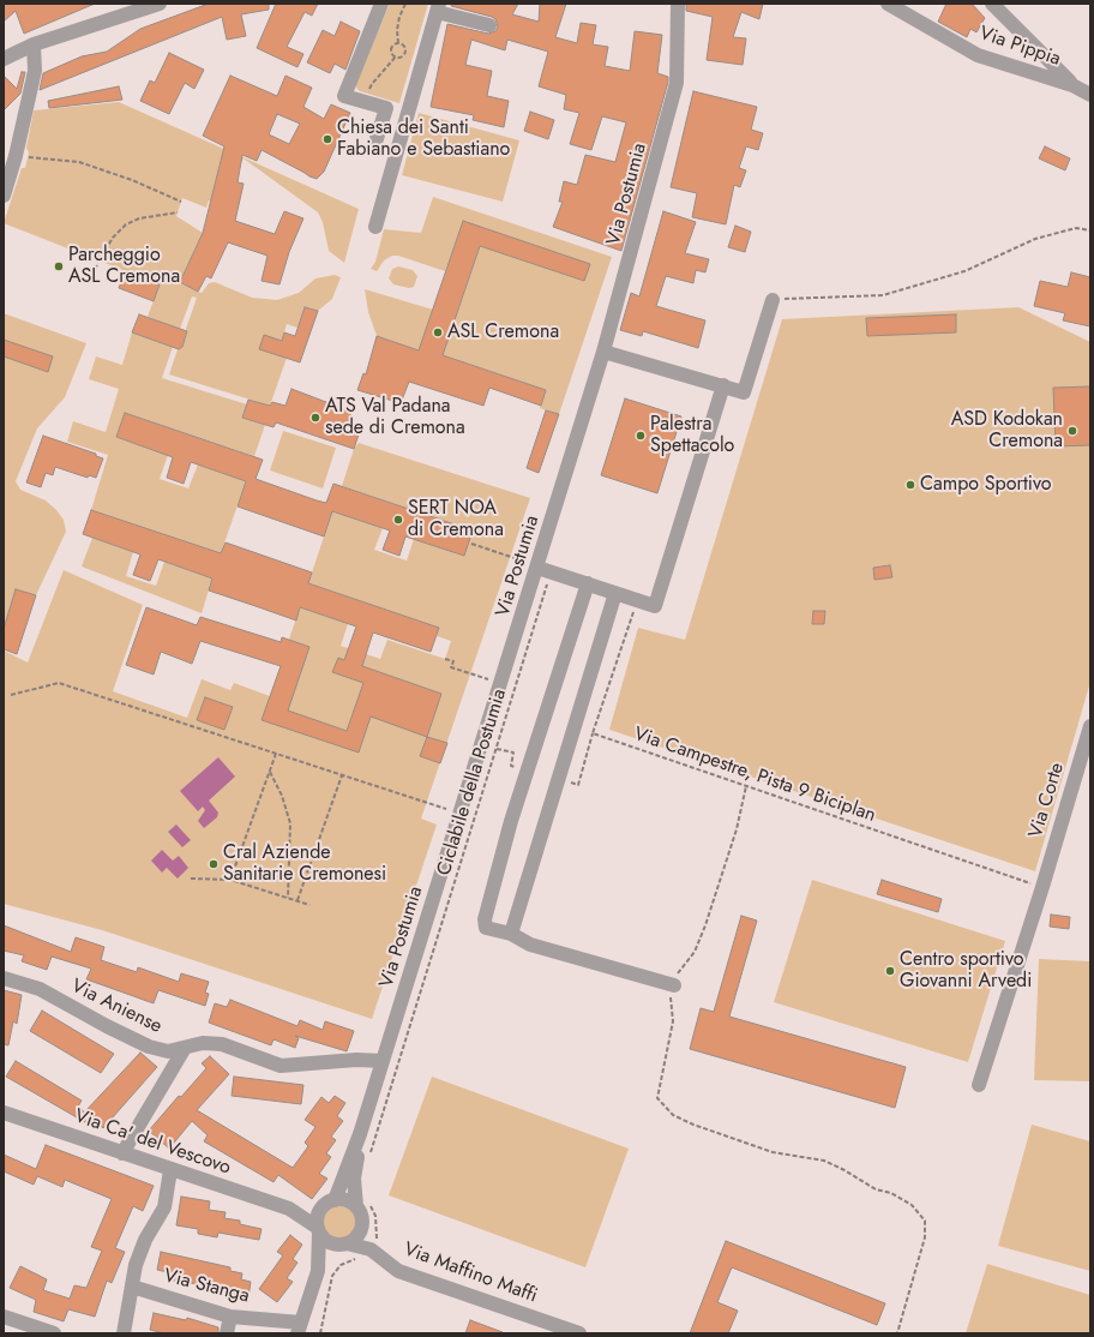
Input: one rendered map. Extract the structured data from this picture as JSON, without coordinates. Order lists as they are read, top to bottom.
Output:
{
  "streets": {
    "street": [
      "Via Pippia",
      "Via Postumia",
      "Via Corte",
      "Via Aniense",
      "Via Ca' del Vescovo",
      "Via Maffino Maffi",
      "Via Stanga"
    ],
    "path": ["Via Campestre, Pista 9 Biciplan", "Ciclabile della Postumia"]
  },
  "crossings": [
    ["Via Postumia", "Ciclabile della Postumia"],
    ["Via Postumia", "Via Aniense"],
    ["Via Postumia", "Via Ca' del Vescovo"],
    ["Via Postumia", "Via Maffino Maffi"],
    ["Via Postumia", "Via Stanga"],
    ["Via Campestre, Pista 9 Biciplan", "Via Corte"],
    ["Via Ca' del Vescovo", "Via Maffino Maffi"]
  ],
  "places": [
    "Chiesa dei Santi Fabiano e Sebastiano",
    "Parcheggio ASL Cremona",
    "ASL Cremona",
    "ATS Val Padana sede di Cremona",
    "ASD Kodokan Cremona",
    "Palestra Spettacolo",
    "Campo Sportivo",
    "SERT NOA di Cremona",
    "Cral Aziende Sanitarie Cremonesi",
    "Centro sportivo Giovanni Arvedi"
  ]
}
